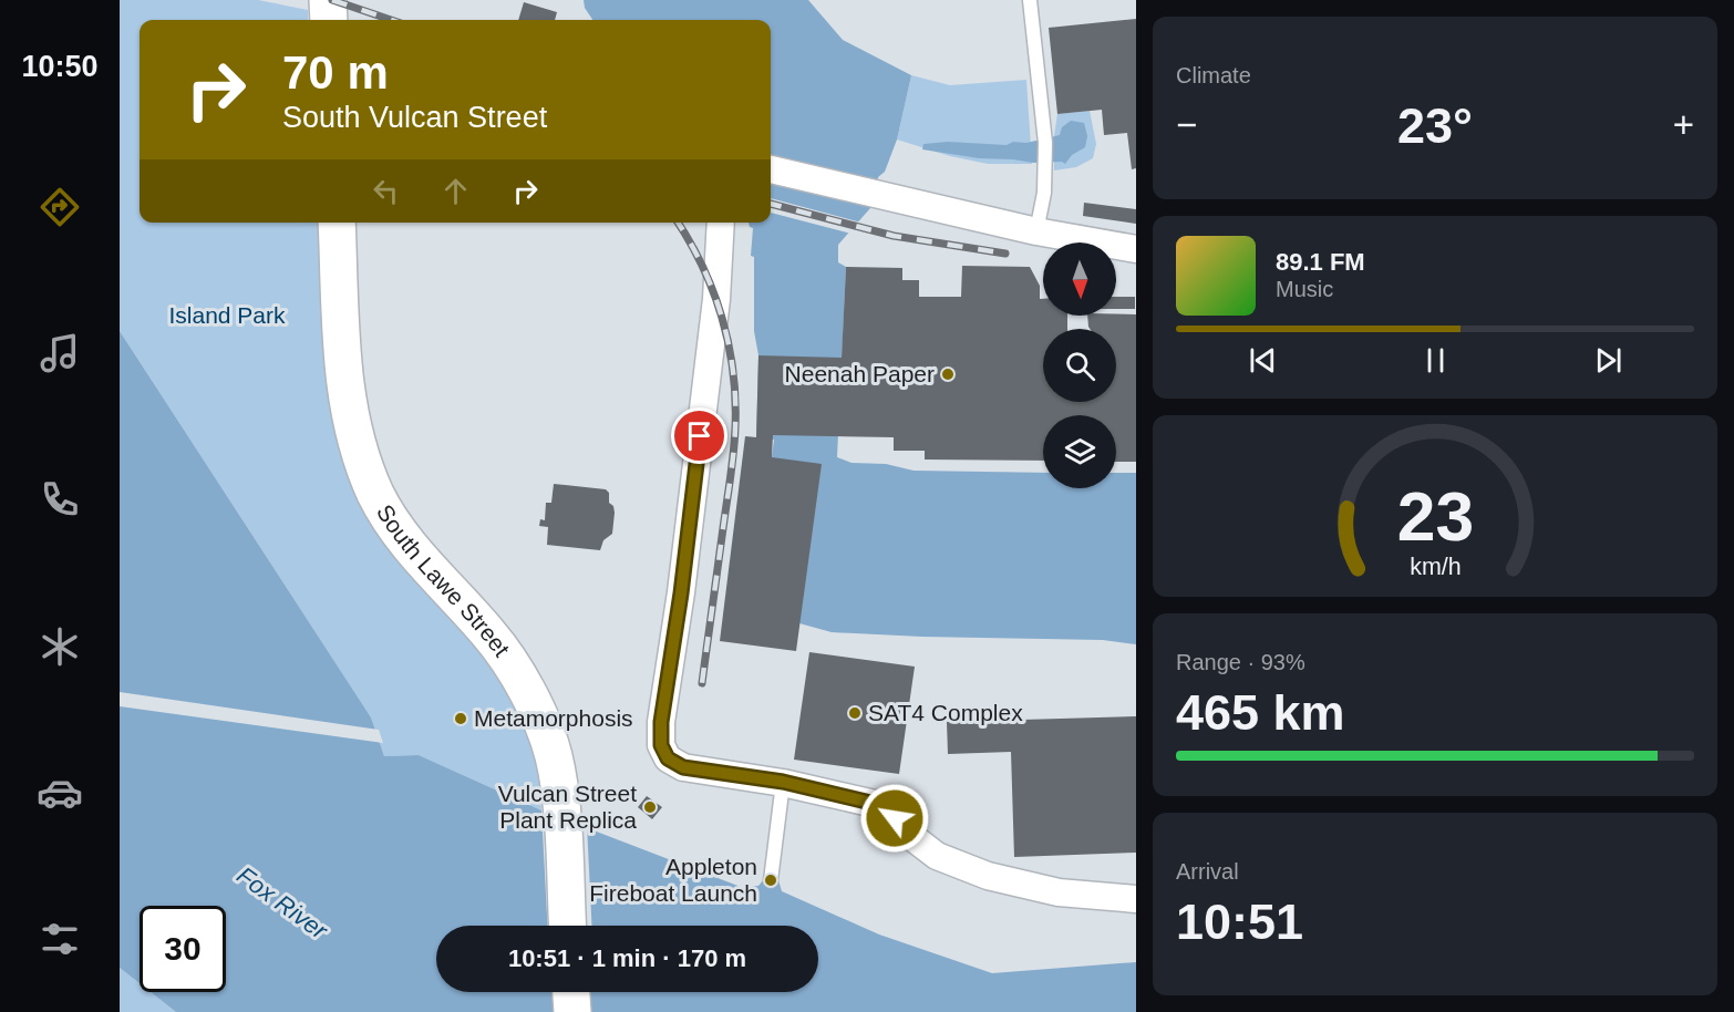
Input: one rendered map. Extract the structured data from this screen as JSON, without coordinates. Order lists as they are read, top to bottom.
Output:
{
  "streets": {
    "main road": ["South Lawe Street"]
  },
  "water": ["Fox River"],
  "parks": ["Island Park"],
  "places": [
    "Neenah Paper",
    "SAT4 Complex",
    "Metamorphosis",
    "Vulcan Street Plant Replica",
    "Appleton Fireboat Launch"
  ],
  "north": "bottom",
  "page": {
    "tabs": "10:50",
    "tile": [
      "Climate",
      ["Range · 93%", "465 km"],
      ["Arrival", "10:51"]
    ],
    "turn": ["70 m", "South Vulcan Street"],
    "heat": ["−", "23°", "+"],
    "song": ["89.1 FM", "Music"],
    "limit": "30",
    "trip": "10:51 · 1 min · 170 m",
    "gauge": ["23", "km/h"]
  }
}
